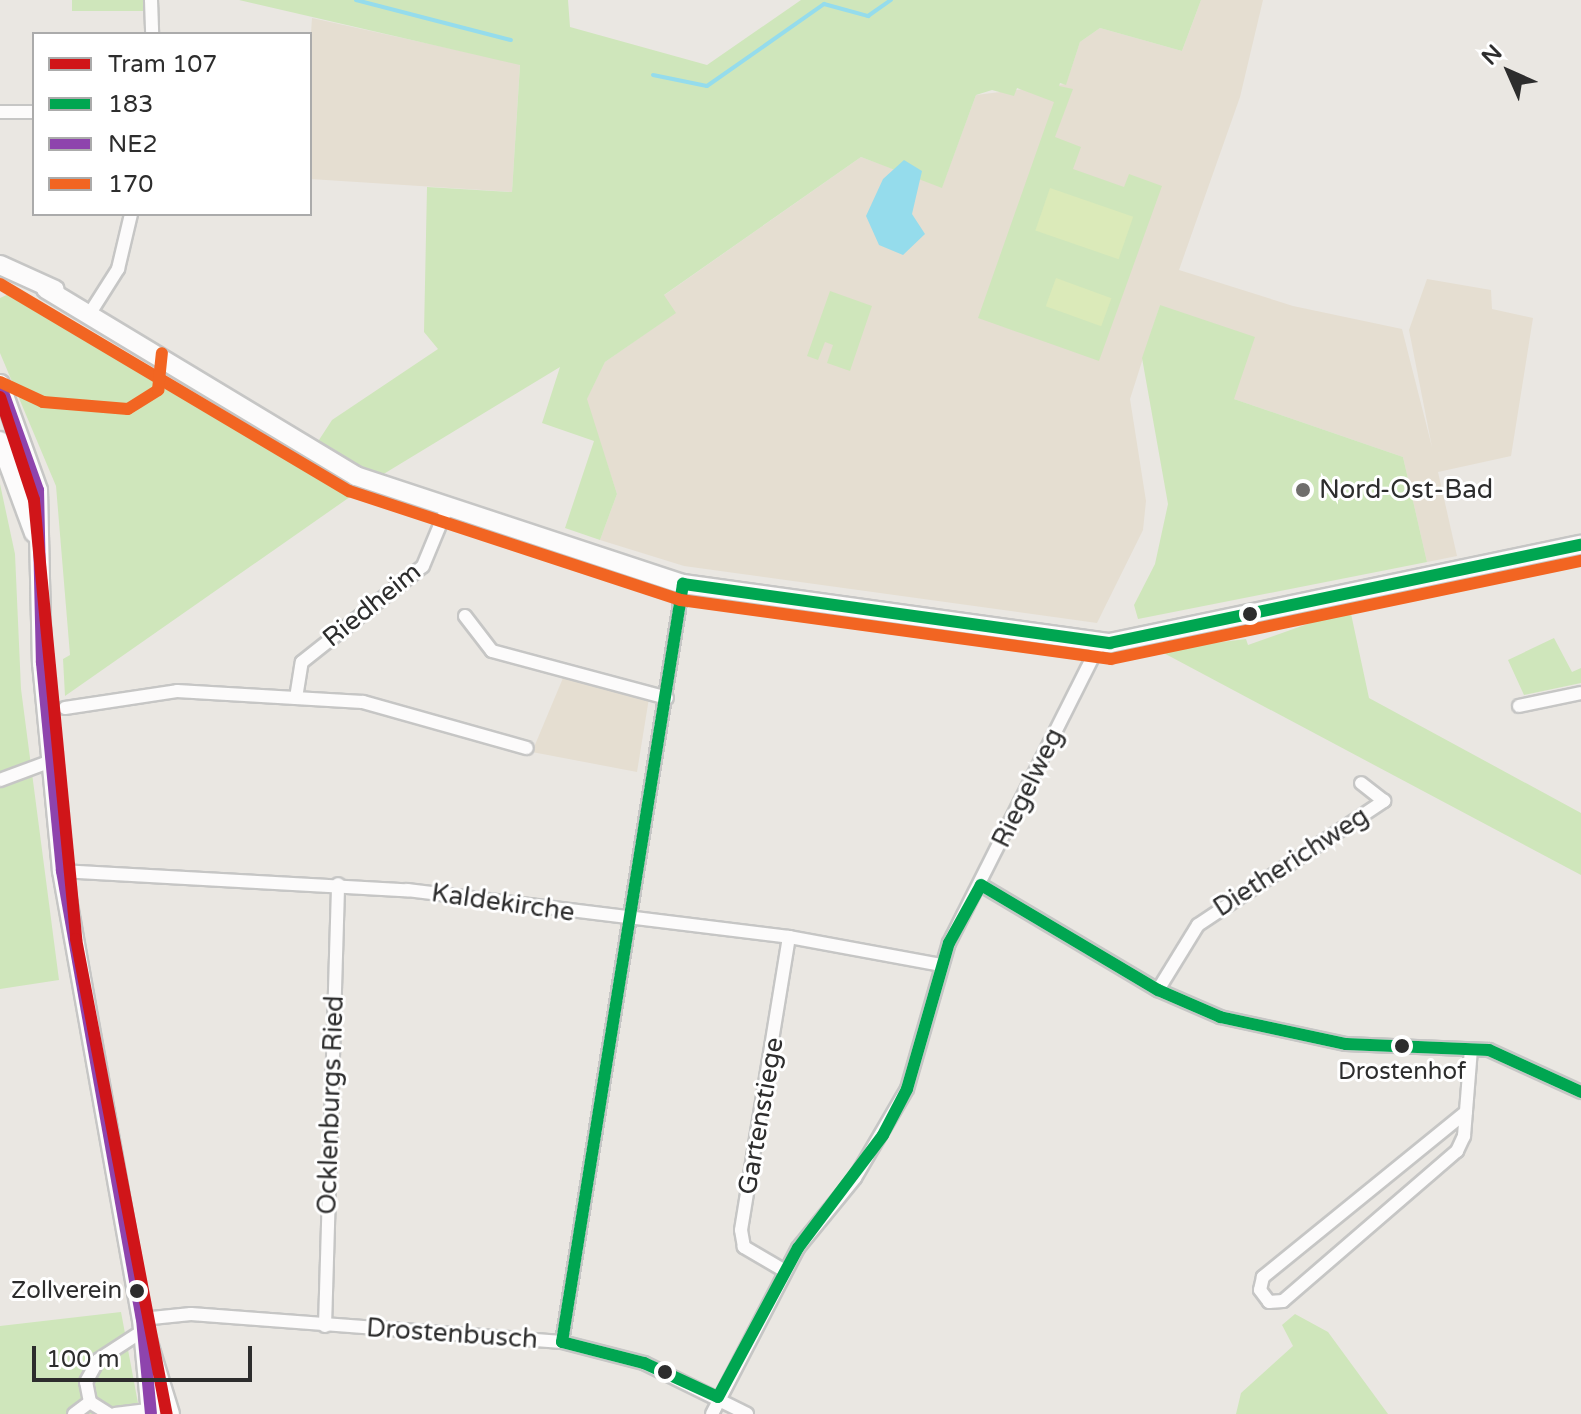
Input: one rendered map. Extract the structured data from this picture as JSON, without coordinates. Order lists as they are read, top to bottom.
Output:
{
  "streets": {
    "street": [
      "Riedheim",
      "Riegelweg",
      "Dietherichweg",
      "Kaldekirche",
      "Ocklenburgs Ried",
      "Gartenstiege",
      "Drostenbusch"
    ]
  },
  "crossings": [
    ["Riegelweg", "Kaldekirche"],
    ["Riegelweg", "Gartenstiege"],
    ["Riegelweg", "Drostenbusch"],
    ["Kaldekirche", "Ocklenburgs Ried"],
    ["Kaldekirche", "Gartenstiege"],
    ["Ocklenburgs Ried", "Drostenbusch"]
  ],
  "places": ["Nord-Ost-Bad", "Drostenhof", "Zollverein"],
  "lines": [
    "transit line 170",
    "transit line NE2",
    "tram line 107",
    "transit line 183"
  ],
  "legend": [
    "Tram 107",
    "183",
    "NE2",
    "170"
  ],
  "scale_bar": "100 m",
  "north": "top left"
}
